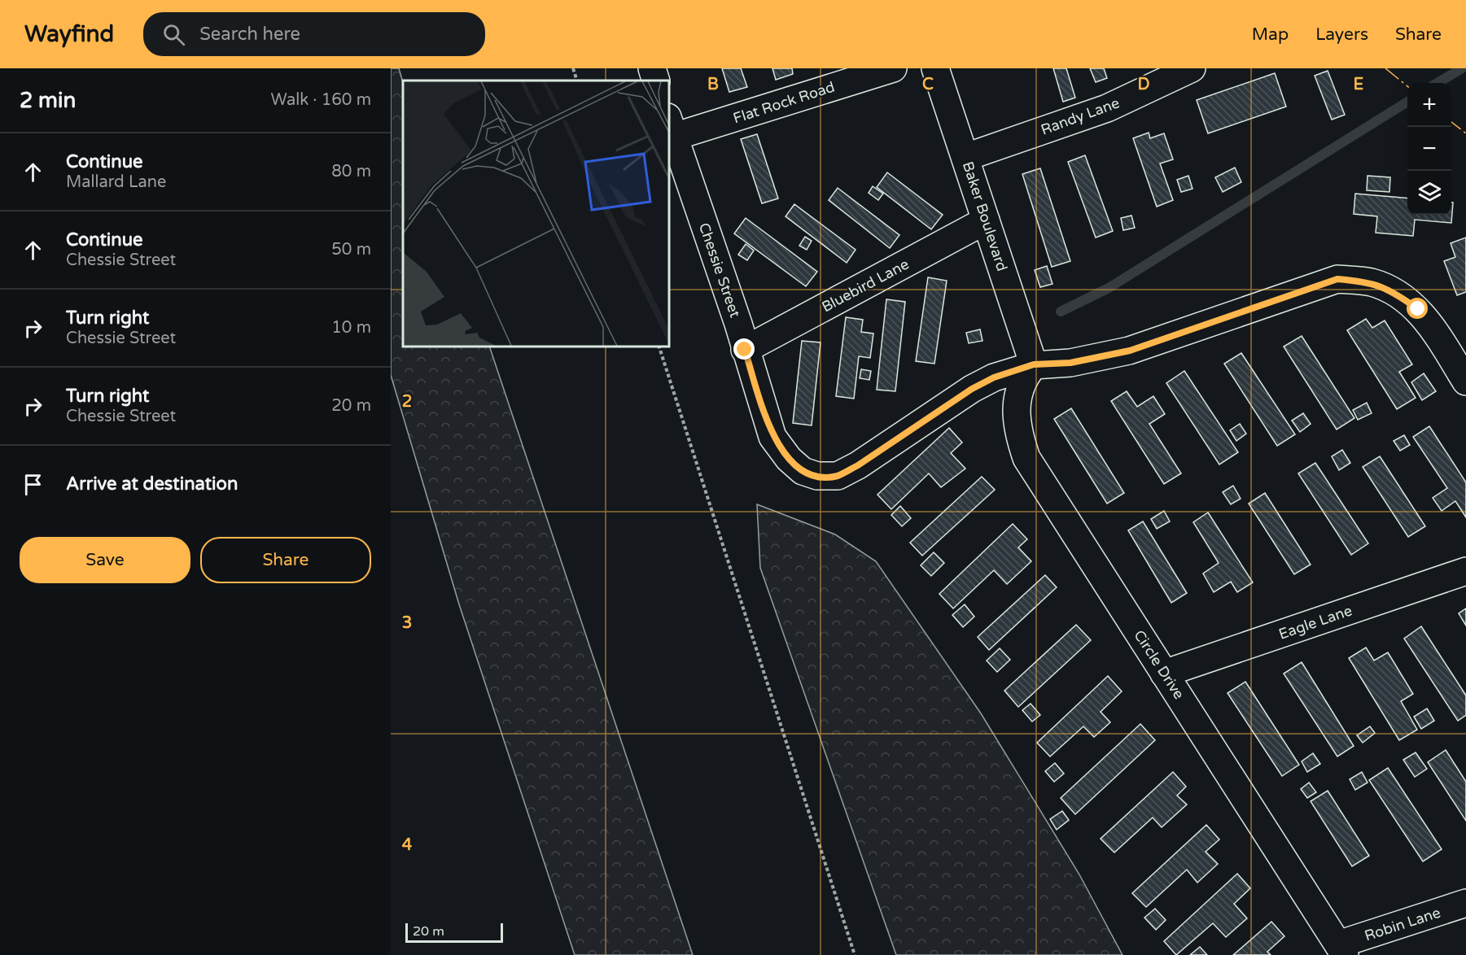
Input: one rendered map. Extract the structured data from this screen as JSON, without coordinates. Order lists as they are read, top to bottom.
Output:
{
  "streets": {
    "street": [
      "Flat Rock Road",
      "Randy Lane",
      "Baker Boulevard",
      "Chessie Street",
      "Bluebird Lane",
      "Eagle Lane",
      "Circle Drive",
      "Robin Lane"
    ]
  },
  "crossings": [
    ["Flat Rock Road", "Chessie Street"],
    ["Randy Lane", "Baker Boulevard"],
    ["Baker Boulevard", "Chessie Street"],
    ["Baker Boulevard", "Bluebird Lane"],
    ["Baker Boulevard", "Circle Drive"],
    ["Chessie Street", "Bluebird Lane"],
    ["Chessie Street", "Circle Drive"],
    ["Eagle Lane", "Circle Drive"],
    ["Circle Drive", "Robin Lane"]
  ],
  "scale_bar": "20 m",
  "page": {
    "header": "Wayfind",
    "search": "Search here",
    "nav": ["Map", "Layers", "Share"],
    "heading": ["2 min", "Walk · 160 m"],
    "map_buttons": ["+", "−"],
    "list": [
      ["Continue", "Mallard Lane", "80 m"],
      ["Continue", "Chessie Street", "50 m"],
      ["Turn right", "Chessie Street", "10 m"],
      ["Turn right", "Chessie Street", "20 m"],
      "Arrive at destination"
    ],
    "buttons": ["Save", "Share"],
    "scale": "20 m"
  },
  "grid": {
    "columns": [
      "B",
      "C",
      "D",
      "E"
    ],
    "rows": ["2", "3", "4"]
  }
}
